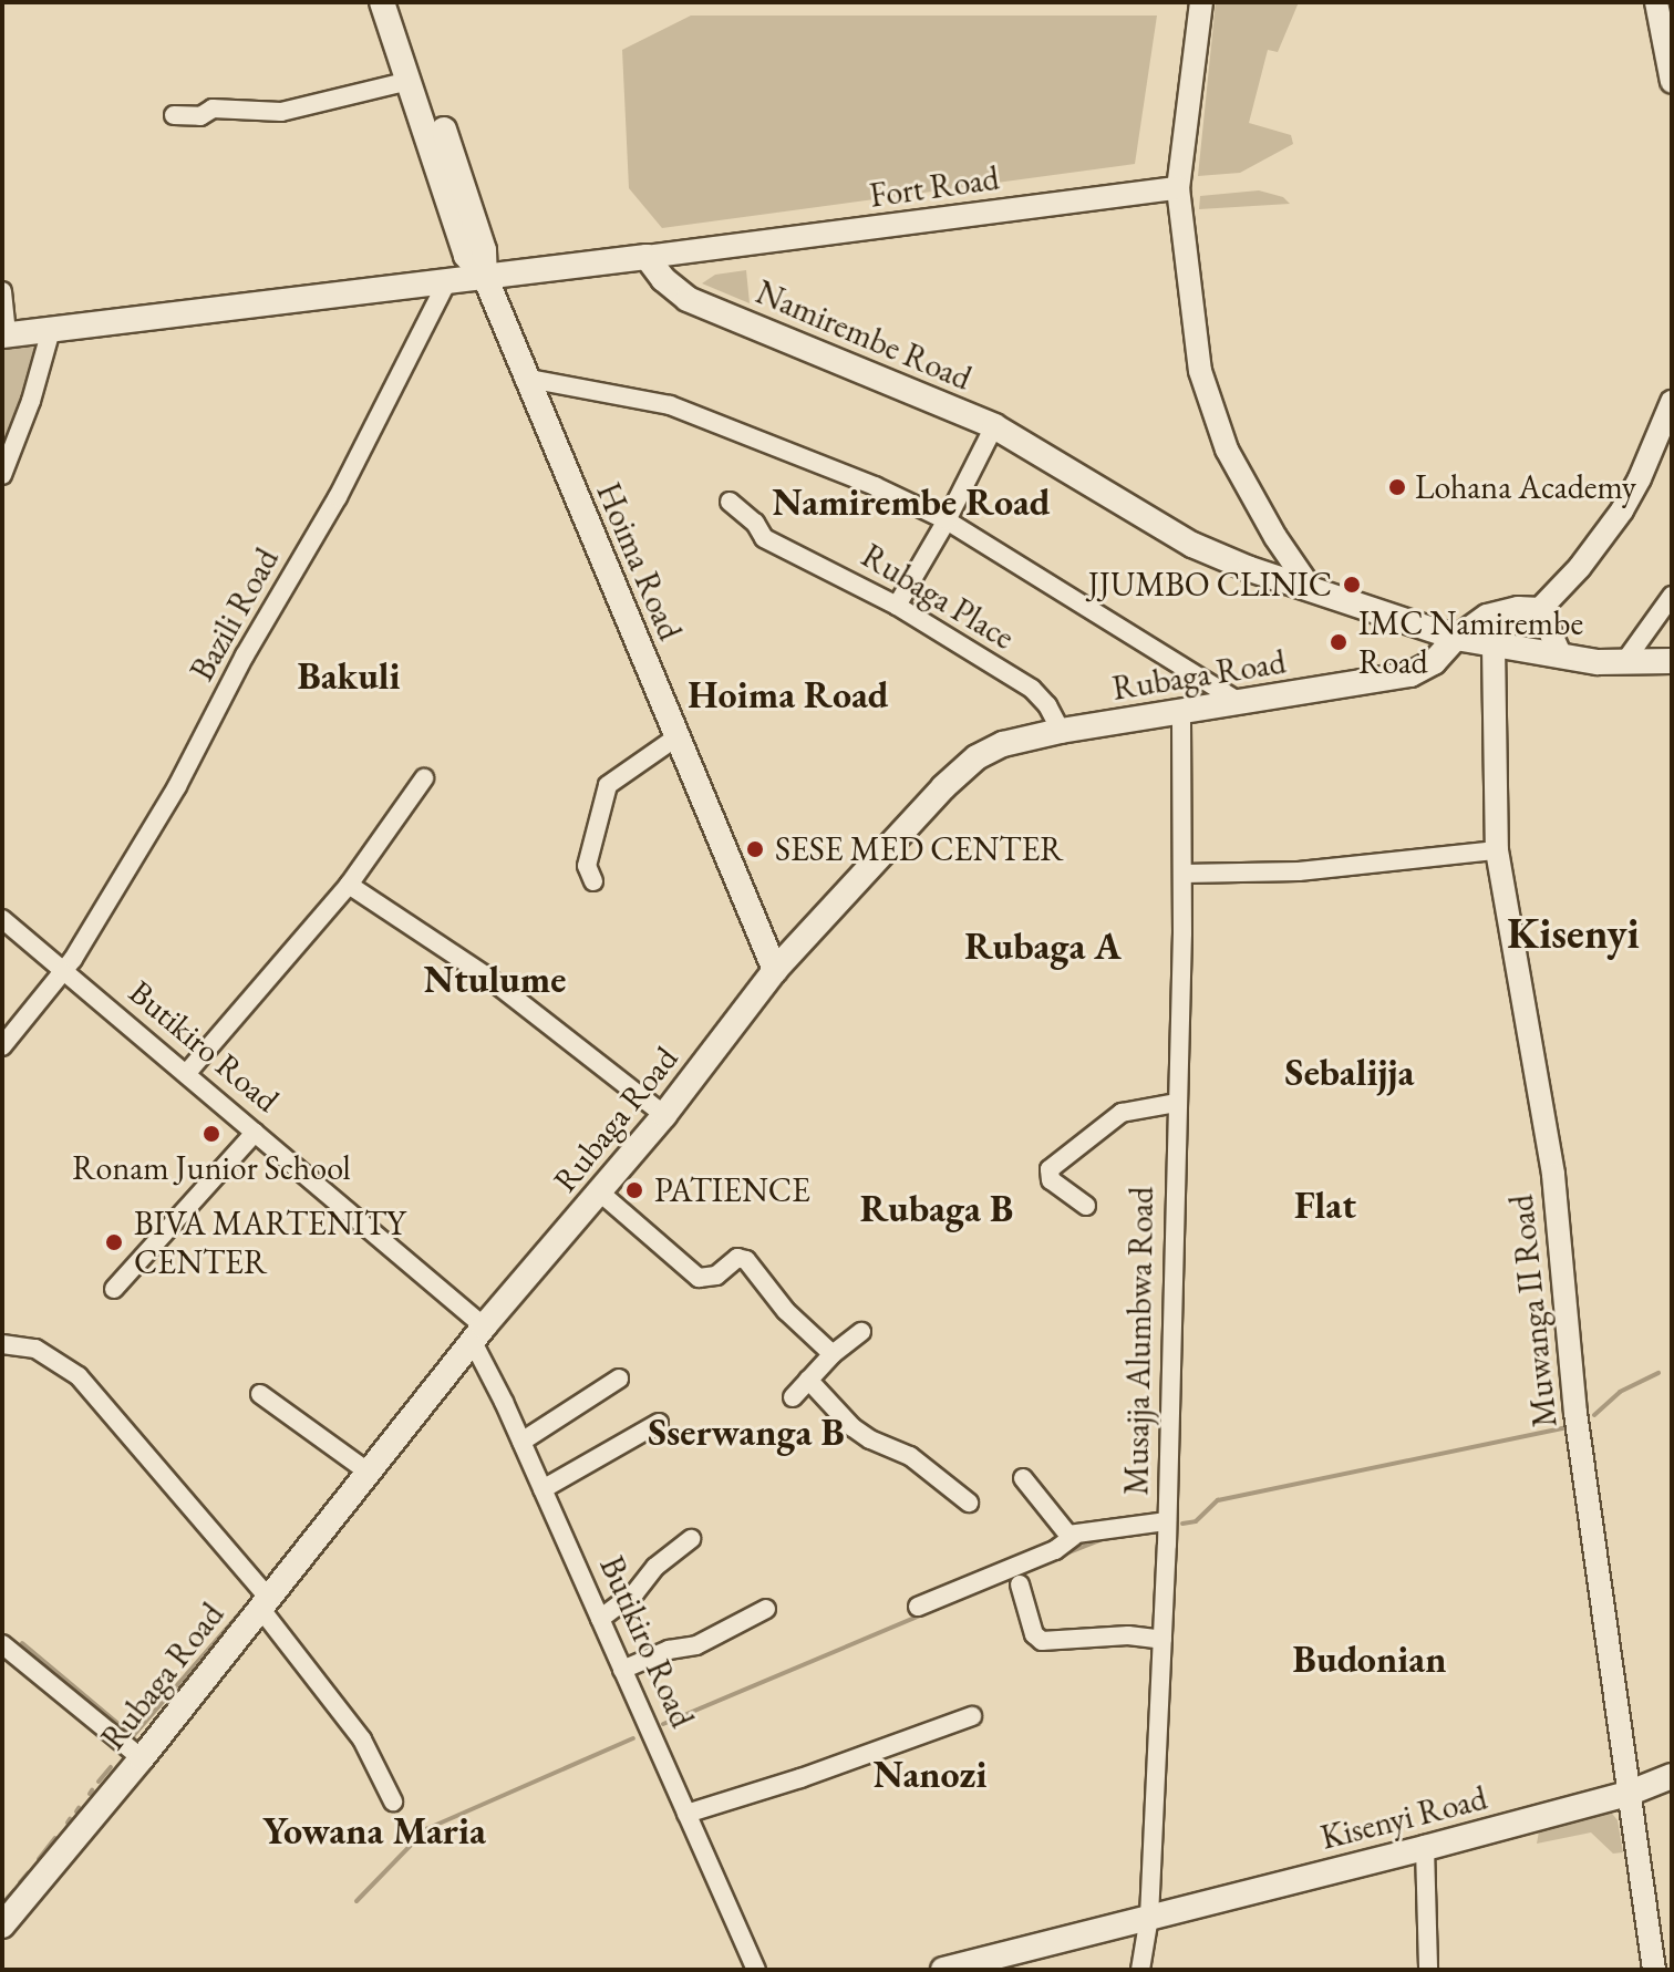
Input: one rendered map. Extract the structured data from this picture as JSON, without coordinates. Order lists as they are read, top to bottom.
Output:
{
  "streets": {
    "main road": [
      "Namirembe Road",
      "Hoima Road",
      "Rubaga Road",
      "Kisenyi Road"
    ],
    "street": [
      "Fort Road",
      "Rubaga Place",
      "Bazili Road",
      "Butikiro Road",
      "Muwanga II Road",
      "Musajja Alumbwa Road"
    ]
  },
  "crossings": [
    ["Fort Road", "Namirembe Road"],
    ["Namirembe Road", "Rubaga Road"],
    ["Namirembe Road", "Muwanga II Road"],
    ["Hoima Road", "Rubaga Road"],
    ["Rubaga Place", "Rubaga Road"],
    ["Bazili Road", "Butikiro Road"],
    ["Rubaga Road", "Butikiro Road"],
    ["Rubaga Road", "Musajja Alumbwa Road"],
    ["Muwanga II Road", "Kisenyi Road"],
    ["Musajja Alumbwa Road", "Kisenyi Road"]
  ],
  "districts": [
    "Namirembe Road",
    "Bakuli",
    "Hoima Road",
    "Kisenyi",
    "Rubaga A",
    "Ntulume",
    "Sebalijja",
    "Flat",
    "Rubaga B",
    "Sserwanga B",
    "Budonian",
    "Nanozi",
    "Yowana Maria"
  ],
  "places": [
    "Lohana Academy",
    "JJUMBO CLINIC",
    "IMC Namirembe Road",
    "SESE MED CENTER",
    "Ronam Junior School",
    "PATIENCE",
    "BIVA MARTENITY CENTER"
  ]
}
